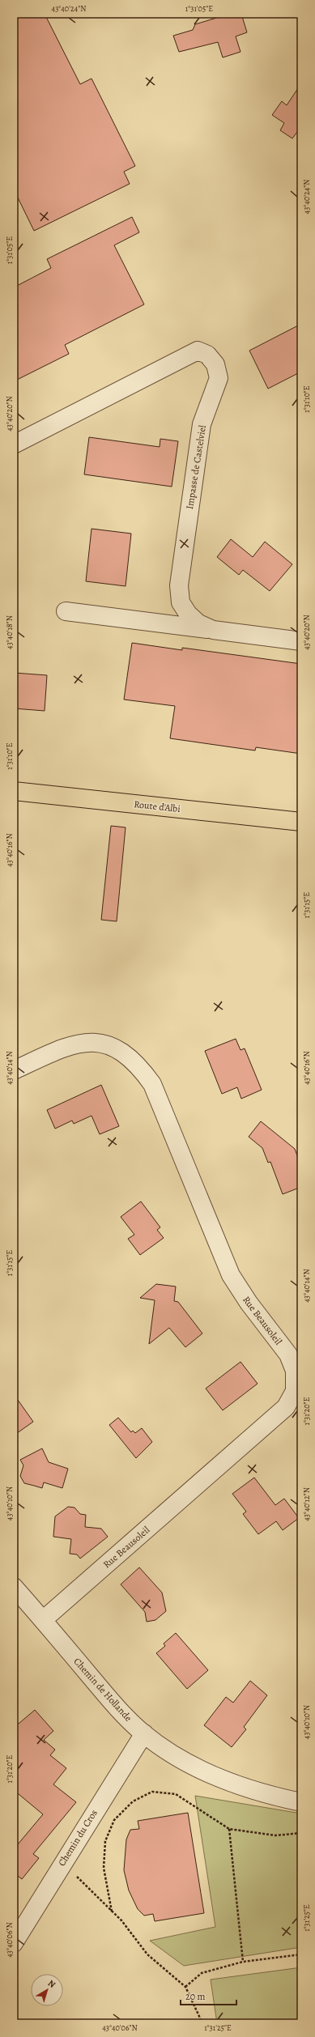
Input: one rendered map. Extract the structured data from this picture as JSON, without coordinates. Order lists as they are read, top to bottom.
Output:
{
  "streets": {
    "main road": ["Route d'Albi"],
    "street": [
      "Impasse de Castelviel",
      "Rue Beausoleil",
      "Chemin de Hollande",
      "Chemin du Cros"
    ]
  },
  "crossings": [
    ["Rue Beausoleil", "Chemin de Hollande"],
    ["Chemin de Hollande", "Chemin du Cros"]
  ],
  "scale_bar": "20 m",
  "north": "top right",
  "coordinates": [
    "43°40'24\"N",
    "1°31'05\"E",
    "1°31'10\"E",
    "43°40'20\"N",
    "43°40'18\"N",
    "43°40'16\"N",
    "1°31'15\"E",
    "43°40'14\"N",
    "1°31'20\"E",
    "43°40'10\"N",
    "43°40'12\"N",
    "1°31'25\"E",
    "43°40'06\"N"
  ]
}
